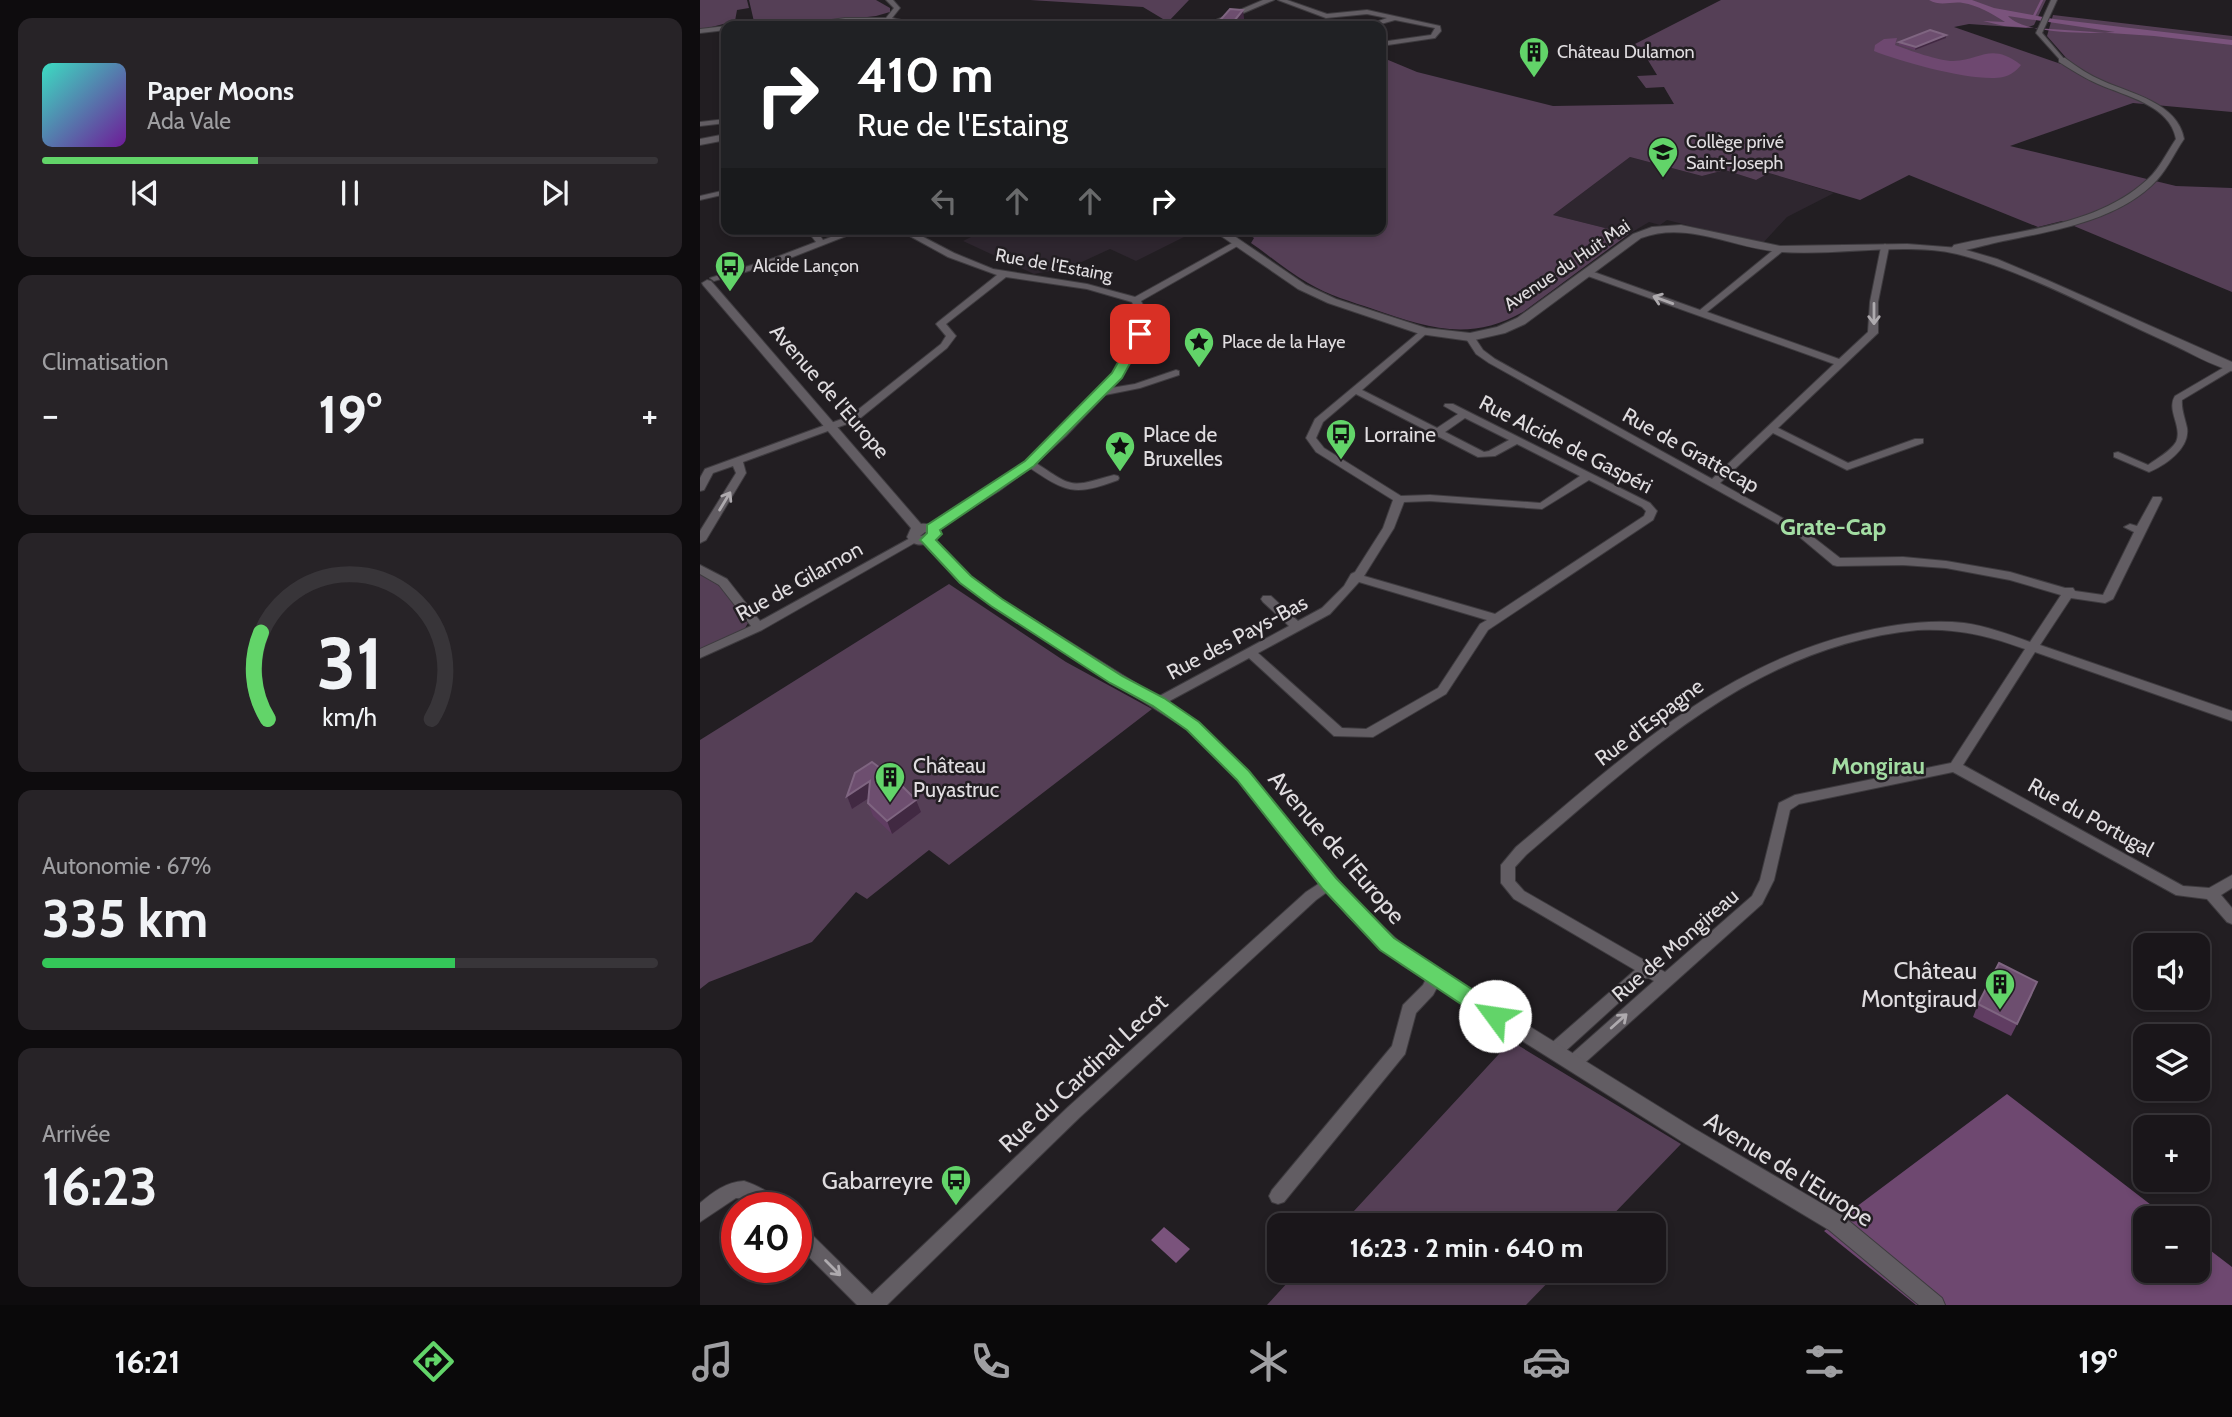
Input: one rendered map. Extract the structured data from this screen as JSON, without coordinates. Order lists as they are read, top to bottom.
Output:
{
  "streets": {
    "main road": ["Avenue du Huit Mai"],
    "street": [
      "Rue de l'Estaing",
      "Avenue de l'Europe",
      "Rue Alcide de Gaspéri",
      "Rue de Grattecap",
      "Rue de Gilamon",
      "Rue des Pays-Bas",
      "Rue d'Espagne",
      "Rue du Portugal",
      "Rue de Mongireau",
      "Rue du Cardinal Lecot"
    ]
  },
  "crossings": [
    ["Rue de l'Estaing", "Avenue de l'Europe"],
    ["Rue de l'Estaing", "Rue de Gilamon"],
    ["Avenue du Huit Mai", "Rue de Grattecap"],
    ["Avenue de l'Europe", "Rue de Gilamon"],
    ["Avenue de l'Europe", "Rue des Pays-Bas"],
    ["Avenue de l'Europe", "Rue de Mongireau"],
    ["Avenue de l'Europe", "Rue du Cardinal Lecot"],
    ["Rue Alcide de Gaspéri", "Rue des Pays-Bas"],
    ["Rue d'Espagne", "Rue de Mongireau"],
    ["Rue du Portugal", "Rue de Mongireau"]
  ],
  "districts": ["Grate-Cap", "Mongirau"],
  "places": {
    "building": ["Château Dulamon", "Château Puyastruc", "Château Montgiraud"],
    "school or university": ["Collège privé Saint-Joseph"],
    "bus stop": ["Alcide Lançon", "Lorraine", "Gabarreyre"],
    "place": ["Place de la Haye", "Place de Bruxelles"]
  },
  "page": {
    "turn": ["410 m", "Rue de l'Estaing"],
    "song": ["Paper Moons", "Ada Vale"],
    "tile": [
      "Climatisation",
      ["Autonomie · 67%", "335 km"],
      ["Arrivée", "16:23"]
    ],
    "heat": ["−", "19°", "+"],
    "map_buttons": ["+", "−"],
    "limit": "40",
    "trip": "16:23 · 2 min · 640 m",
    "tabs": ["16:21", "19°"],
    "gauge": ["31", "km/h"]
  }
}
